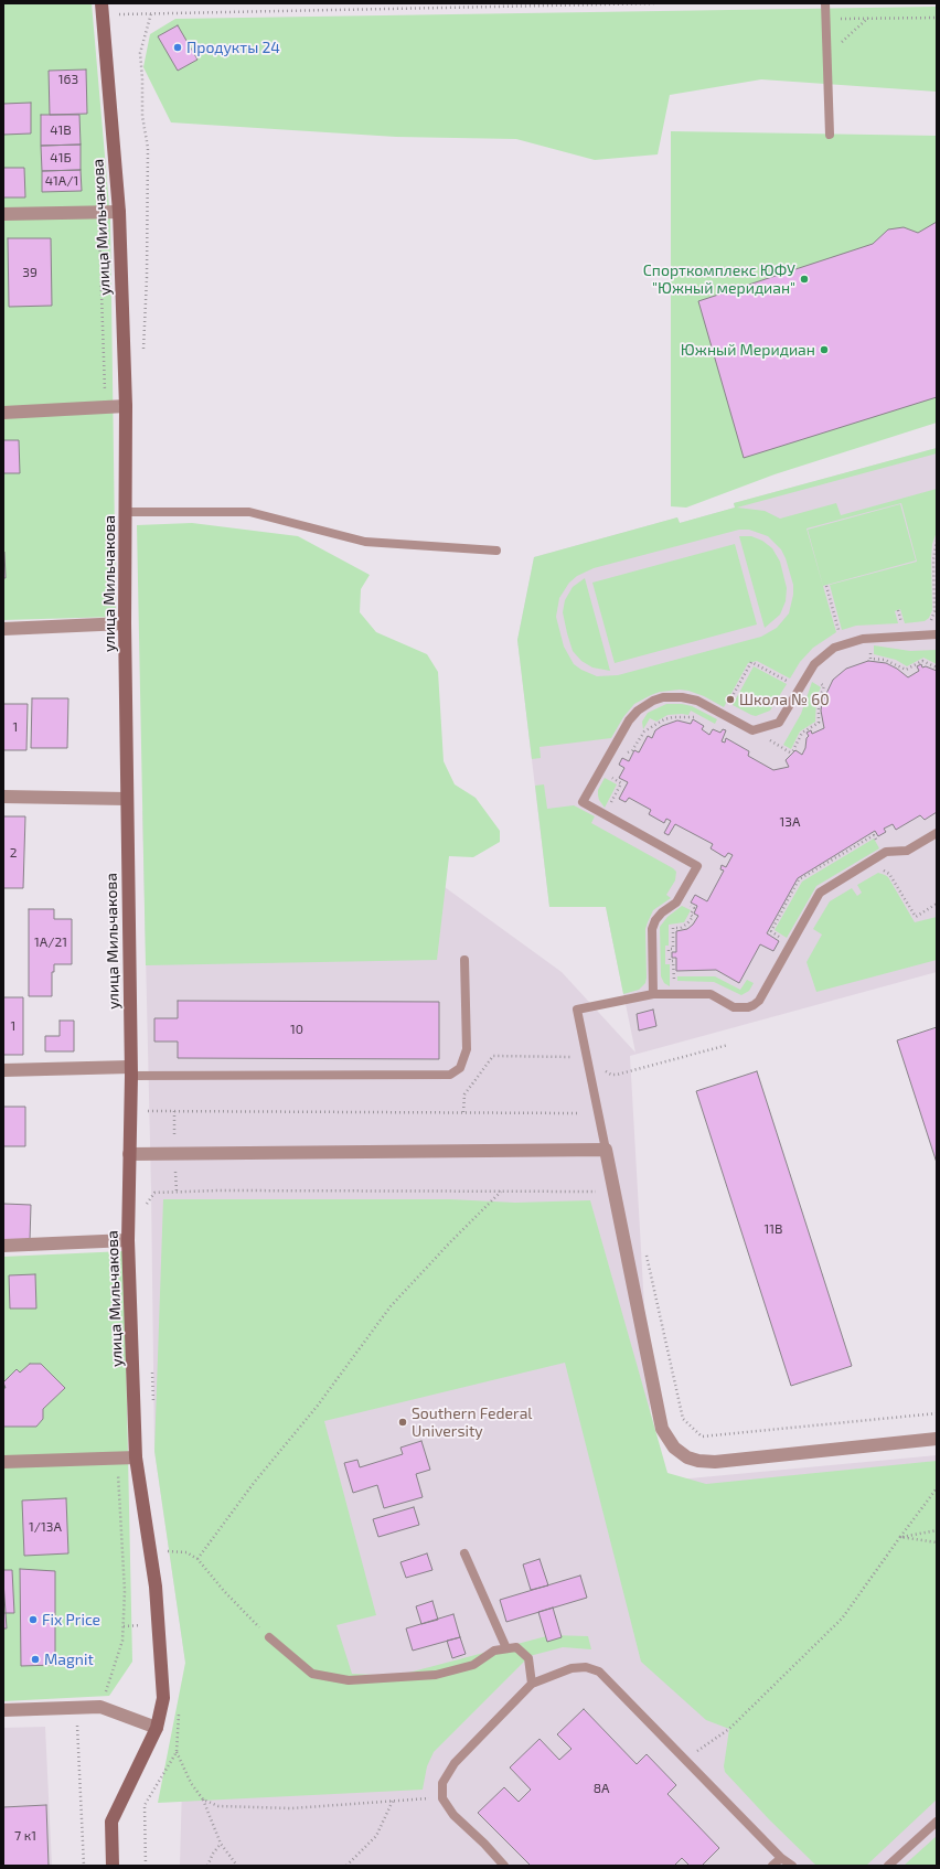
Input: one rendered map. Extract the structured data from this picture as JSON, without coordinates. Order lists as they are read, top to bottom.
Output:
{
  "streets": {
    "street": ["улица Мильчакова"]
  },
  "places": [
    "Продукты 24",
    "Спорткомплекс ЮФУ \"Южный меридиан\"",
    "Южный Меридиан",
    "Школа № 60",
    "Southern Federal University",
    "Fix Price",
    "Magnit"
  ],
  "house_numbers": [
    "163",
    "41В",
    "41Б",
    "41А/1",
    "39",
    "1",
    "13А",
    "2",
    "1А/21",
    "1",
    "10",
    "11В",
    "1/13А",
    "8А",
    "7 к1"
  ]
}
